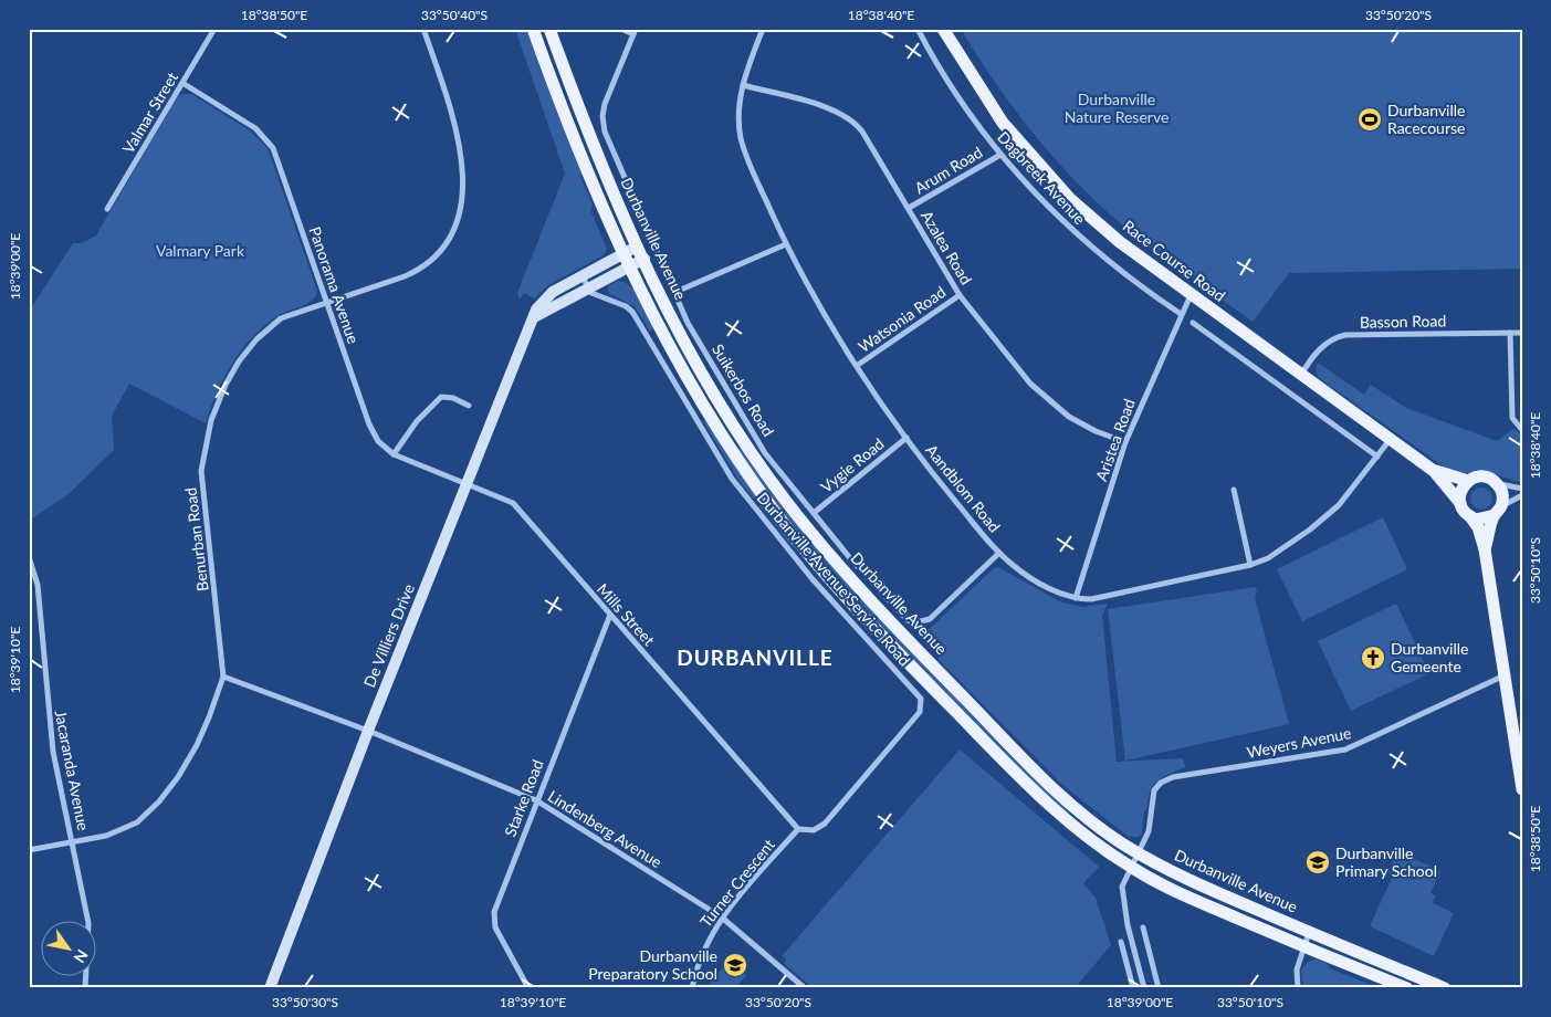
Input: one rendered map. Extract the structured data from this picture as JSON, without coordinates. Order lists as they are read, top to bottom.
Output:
{
  "streets": {
    "main road": ["Durbanville Avenue", "Race Course Road"],
    "street": [
      "Valmar Street",
      "Arum Road",
      "Dagbreek Avenue",
      "Azalea Road",
      "Panorama Avenue",
      "Watsonia Road",
      "Basson Road",
      "Suikerbos Road",
      "Aristea Road",
      "Vygie Road",
      "Aandblom Road",
      "Benurban Road",
      "Durbanville Avenue Service Road",
      "Mills Street",
      "De Villiers Drive",
      "Weyers Avenue",
      "Jacaranda Avenue",
      "Starke Road",
      "Lindenberg Avenue",
      "Turner Crescent"
    ]
  },
  "crossings": [
    ["Valmar Street", "Panorama Avenue"],
    ["Arum Road", "Dagbreek Avenue"],
    ["Arum Road", "Azalea Road"],
    ["Dagbreek Avenue", "Aristea Road"],
    ["Durbanville Avenue", "De Villiers Drive"],
    ["Durbanville Avenue", "Weyers Avenue"],
    ["Azalea Road", "Watsonia Road"],
    ["Azalea Road", "Aristea Road"],
    ["Azalea Road", "Aandblom Road"],
    ["Race Course Road", "Basson Road"],
    ["Race Course Road", "Aristea Road"],
    ["Race Course Road", "Aandblom Road"],
    ["Panorama Avenue", "Benurban Road"],
    ["Panorama Avenue", "Mills Street"],
    ["Panorama Avenue", "De Villiers Drive"],
    ["Watsonia Road", "Aandblom Road"],
    ["Suikerbos Road", "Vygie Road"],
    ["Suikerbos Road", "Aandblom Road"],
    ["Aristea Road", "Aandblom Road"],
    ["Vygie Road", "Aandblom Road"],
    ["Durbanville Avenue Service Road", "Mills Street"],
    ["Durbanville Avenue Service Road", "Turner Crescent"],
    ["Mills Street", "De Villiers Drive"],
    ["Mills Street", "Starke Road"],
    ["Mills Street", "Turner Crescent"],
    ["De Villiers Drive", "Lindenberg Avenue"],
    ["Starke Road", "Lindenberg Avenue"],
    ["Lindenberg Avenue", "Turner Crescent"]
  ],
  "districts": ["DURBANVILLE"],
  "parks": ["Durbanville Nature Reserve", "Valmary Park"],
  "places": {
    "sports": ["Durbanville Racecourse"],
    "church": ["Durbanville Gemeente"],
    "school or university": ["Durbanville Primary School", "Durbanville Preparatory School"]
  },
  "north": "bottom right",
  "coordinates": [
    "18°38'50\"E",
    "33°50'40\"S",
    "18°38'40\"E",
    "33°50'20\"S",
    "18°39'00\"E",
    "33°50'10\"S",
    "18°39'10\"E",
    "33°50'30\"S"
  ]
}
